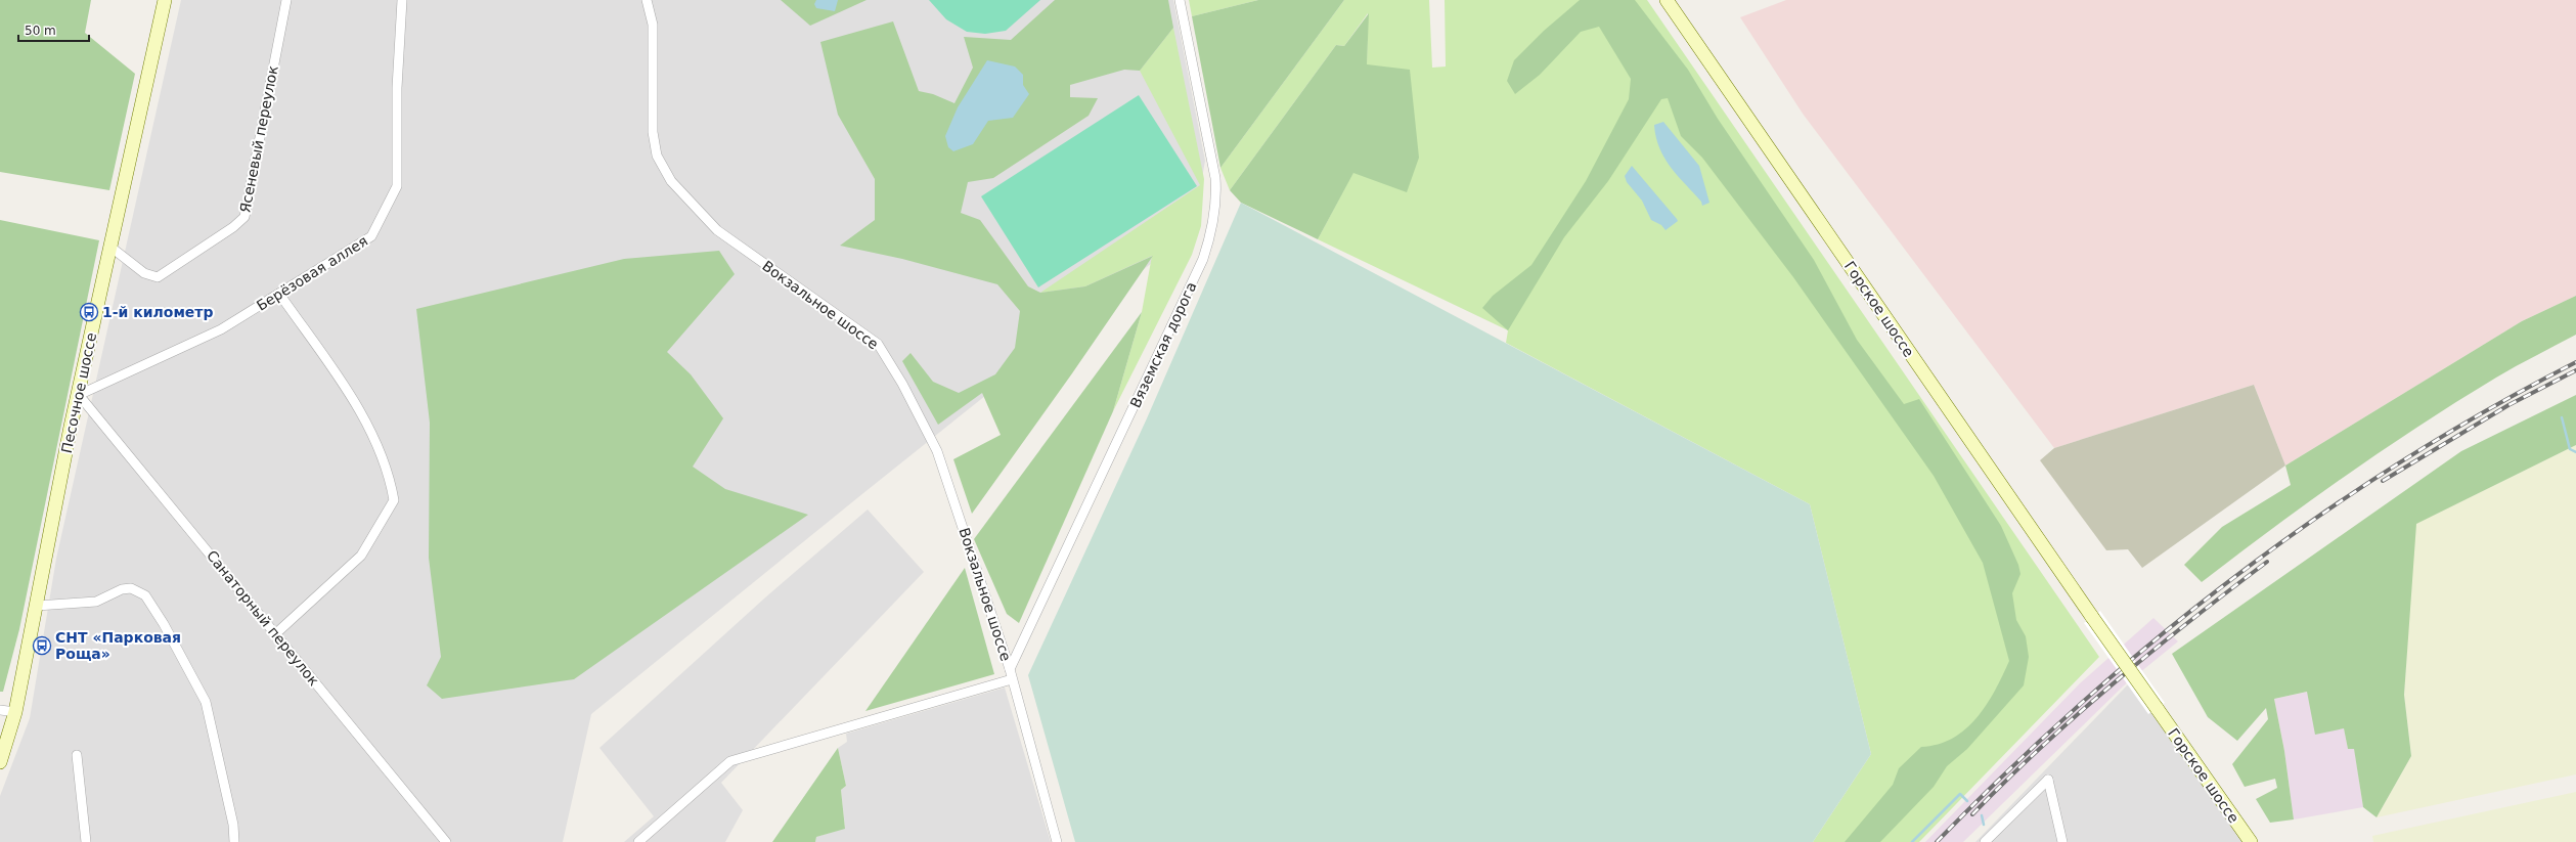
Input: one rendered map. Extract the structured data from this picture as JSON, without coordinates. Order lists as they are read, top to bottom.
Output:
{
  "streets": {
    "main road": ["Горское шоссе", "Песочное шоссе"],
    "street": [
      "Ясеневый переулок",
      "Берёзовая аллея",
      "Вокзальное шоссе",
      "Вяземская дорога",
      "Санаторный переулок"
    ]
  },
  "crossings": [
    ["Ясеневый переулок", "Песочное шоссе"],
    ["Берёзовая аллея", "Песочное шоссе"],
    ["Берёзовая аллея", "Санаторный переулок"],
    ["Вокзальное шоссе", "Вяземская дорога"],
    ["Песочное шоссе", "Санаторный переулок"]
  ],
  "places": {
    "bus stop": ["1-й километр", "СНТ «Парковая Роща»"]
  },
  "scale_bar": "50 m"
}
